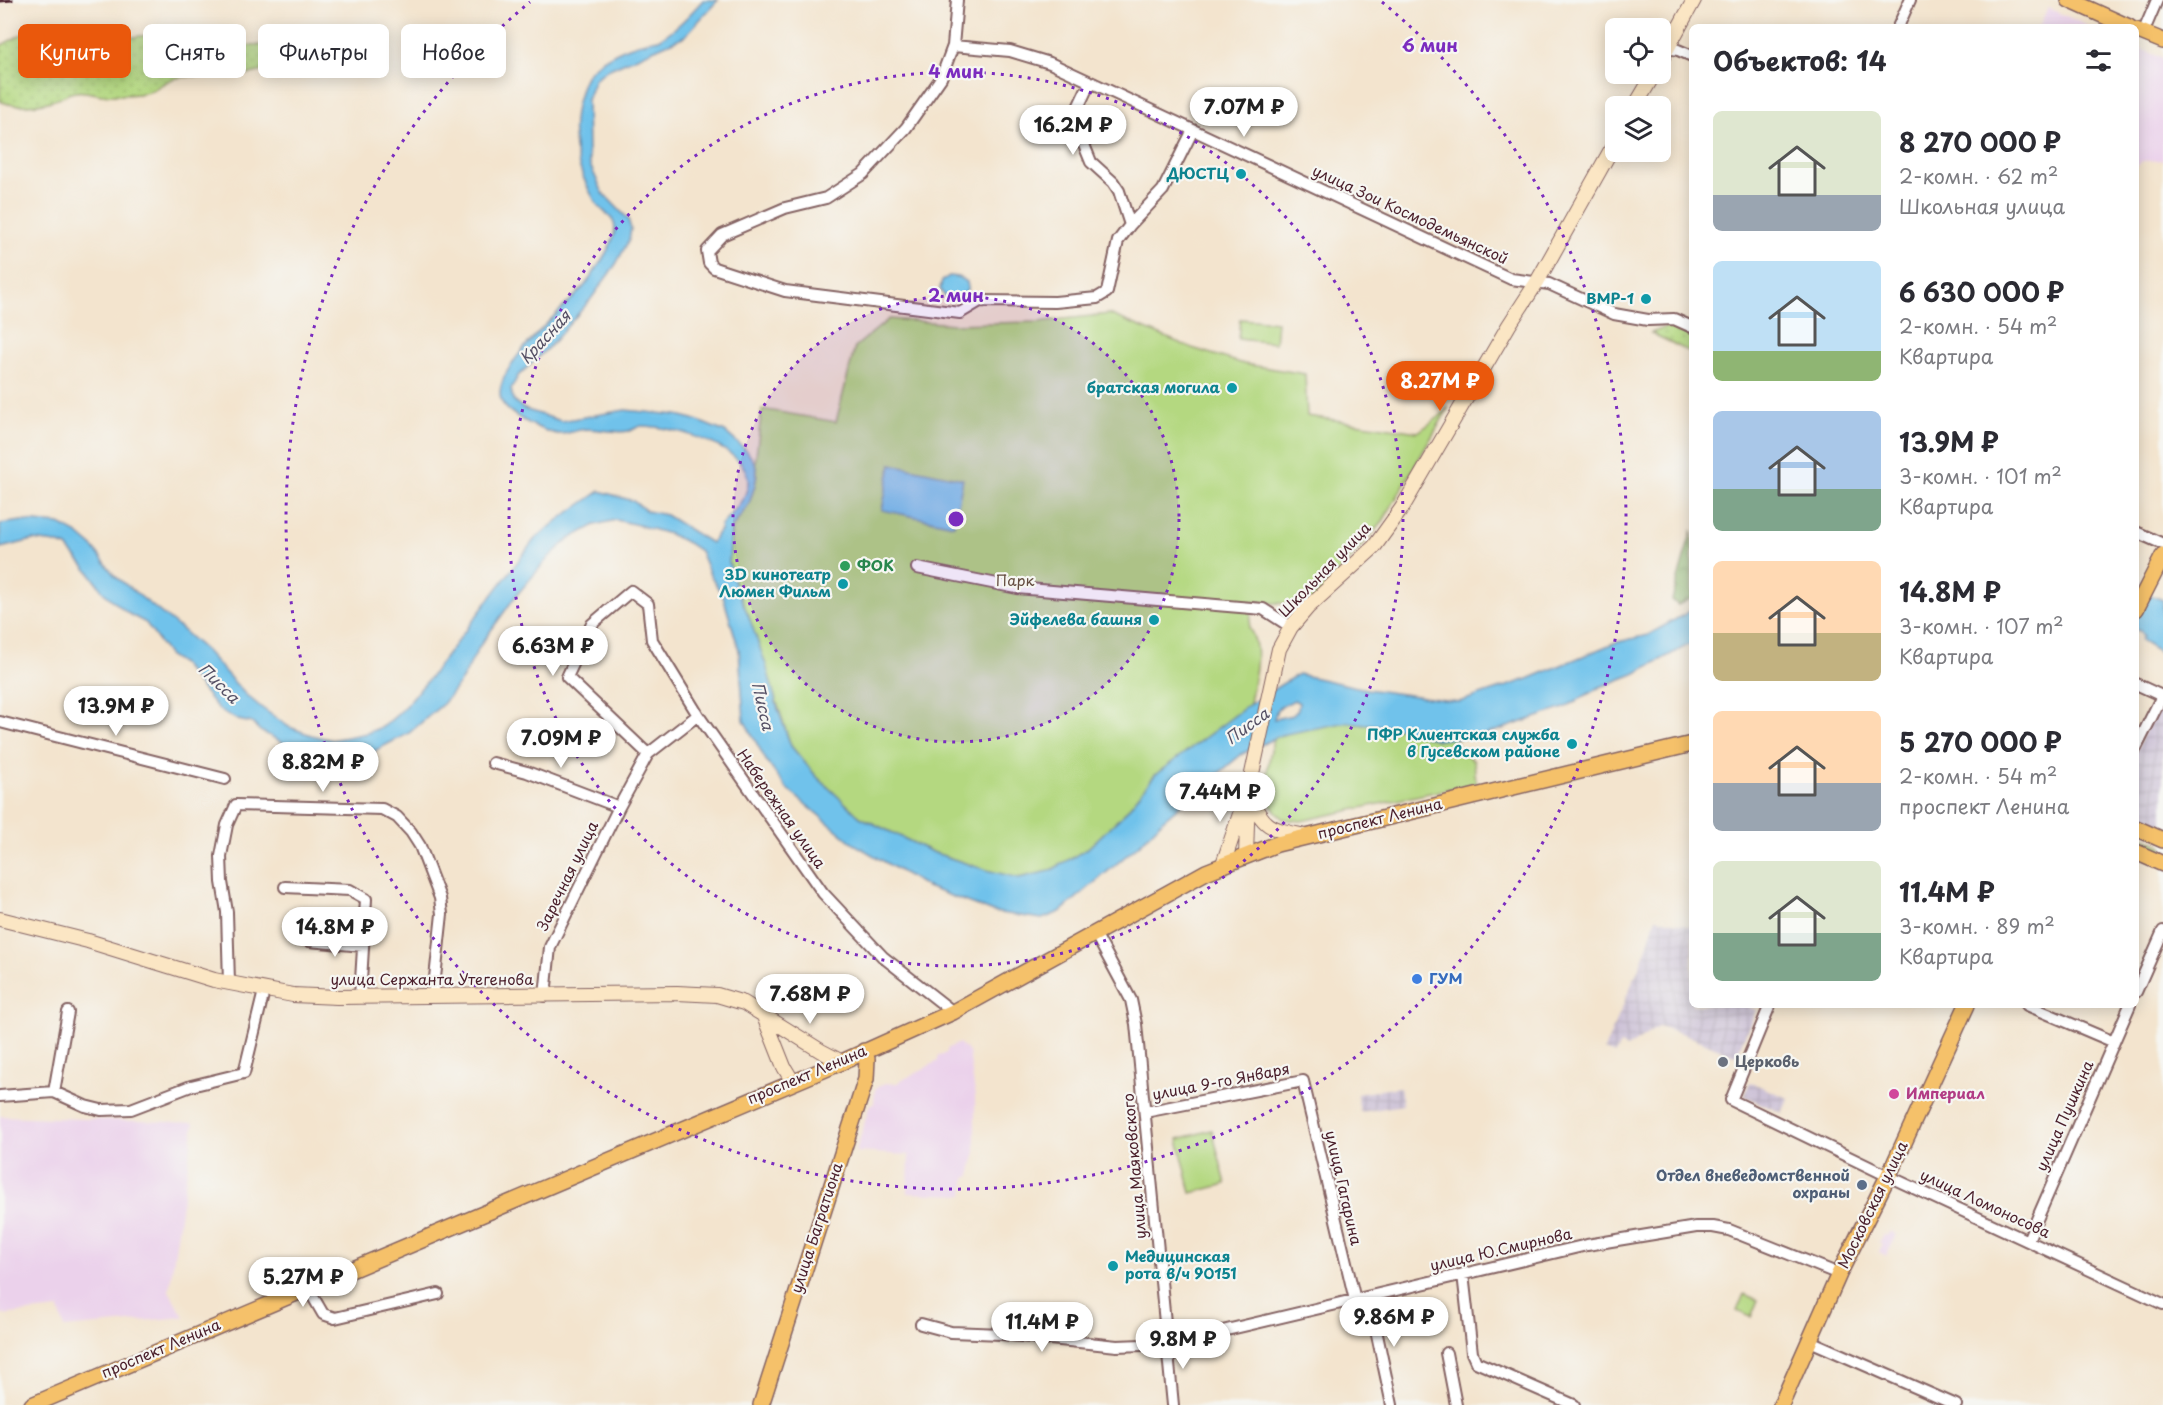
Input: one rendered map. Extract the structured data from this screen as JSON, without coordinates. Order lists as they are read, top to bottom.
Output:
{
  "streets": {
    "main road": [
      "Школьная улица",
      "проспект Ленина",
      "улица Сержанта Утегенова",
      "Московская улица",
      "улица Багратиона"
    ],
    "street": [
      "улица Зои Космодемьянской",
      "Набережная улица",
      "Заречная улица",
      "улица 9-го Января",
      "улица Пушкина",
      "улица Маяковского",
      "улица Гагарина",
      "улица Ломоносова",
      "улица Ю.Смирнова"
    ]
  },
  "crossings": [
    ["улица Зои Космодемьянской", "Школьная улица"],
    ["Школьная улица", "проспект Ленина"],
    ["Набережная улица", "проспект Ленина"],
    ["Набережная улица", "Заречная улица"],
    ["проспект Ленина", "улица Сержанта Утегенова"],
    ["проспект Ленина", "улица Маяковского"],
    ["проспект Ленина", "улица Багратиона"],
    ["Заречная улица", "улица Сержанта Утегенова"],
    ["улица 9-го Января", "улица Маяковского"],
    ["улица 9-го Января", "улица Гагарина"],
    ["улица Пушкина", "улица Ломоносова"],
    ["улица Маяковского", "улица Ю.Смирнова"],
    ["улица Гагарина", "улица Ю.Смирнова"],
    ["улица Ломоносова", "Московская улица"],
    ["Московская улица", "улица Ю.Смирнова"]
  ],
  "water": ["Красная", "Писса"],
  "parks": ["Парк"],
  "places": [
    "ДЮСТЦ",
    "BMP-1",
    "братская могила",
    "ФОК",
    "3D кинотеатр Люмен Фильм",
    "Эйфелева башня",
    "ПФР Клиентская служба в Гусевском районе",
    "ГУМ",
    "Церковь",
    "Империал",
    "Отдел вневедомственной охраны",
    "Медицинская рота в/ч 90151"
  ],
  "page": {
    "chip": [
      "Купить",
      "Снять",
      "Фильтры",
      "Новое"
    ],
    "heading": "Объектов: 14",
    "price": [
      "7.07M ₽",
      "16.2M ₽",
      "8.27M ₽",
      "6.63M ₽",
      "13.9M ₽",
      "7.09M ₽",
      "8.82M ₽",
      "7.44M ₽",
      "14.8M ₽",
      "7.68M ₽",
      "5.27M ₽",
      "9.86M ₽",
      "11.4M ₽",
      "9.8M ₽"
    ],
    "list": [
      {
        "name": "8 270 000 ₽",
        "note": "2-комн. · 62 m² · Школьная улица"
      },
      {
        "name": "6 630 000 ₽",
        "note": "2-комн. · 54 m² · Квартира"
      },
      {
        "name": "13.9M ₽",
        "note": "3-комн. · 101 m² · Квартира"
      },
      {
        "name": "14.8M ₽",
        "note": "3-комн. · 107 m² · Квартира"
      },
      {
        "name": "5 270 000 ₽",
        "note": "2-комн. · 54 m² · проспект Ленина"
      },
      {
        "name": "11.4M ₽",
        "note": "3-комн. · 89 m² · Квартира"
      }
    ]
  },
  "rings": ["6 мин", "4 мин", "2 мин"]
}
